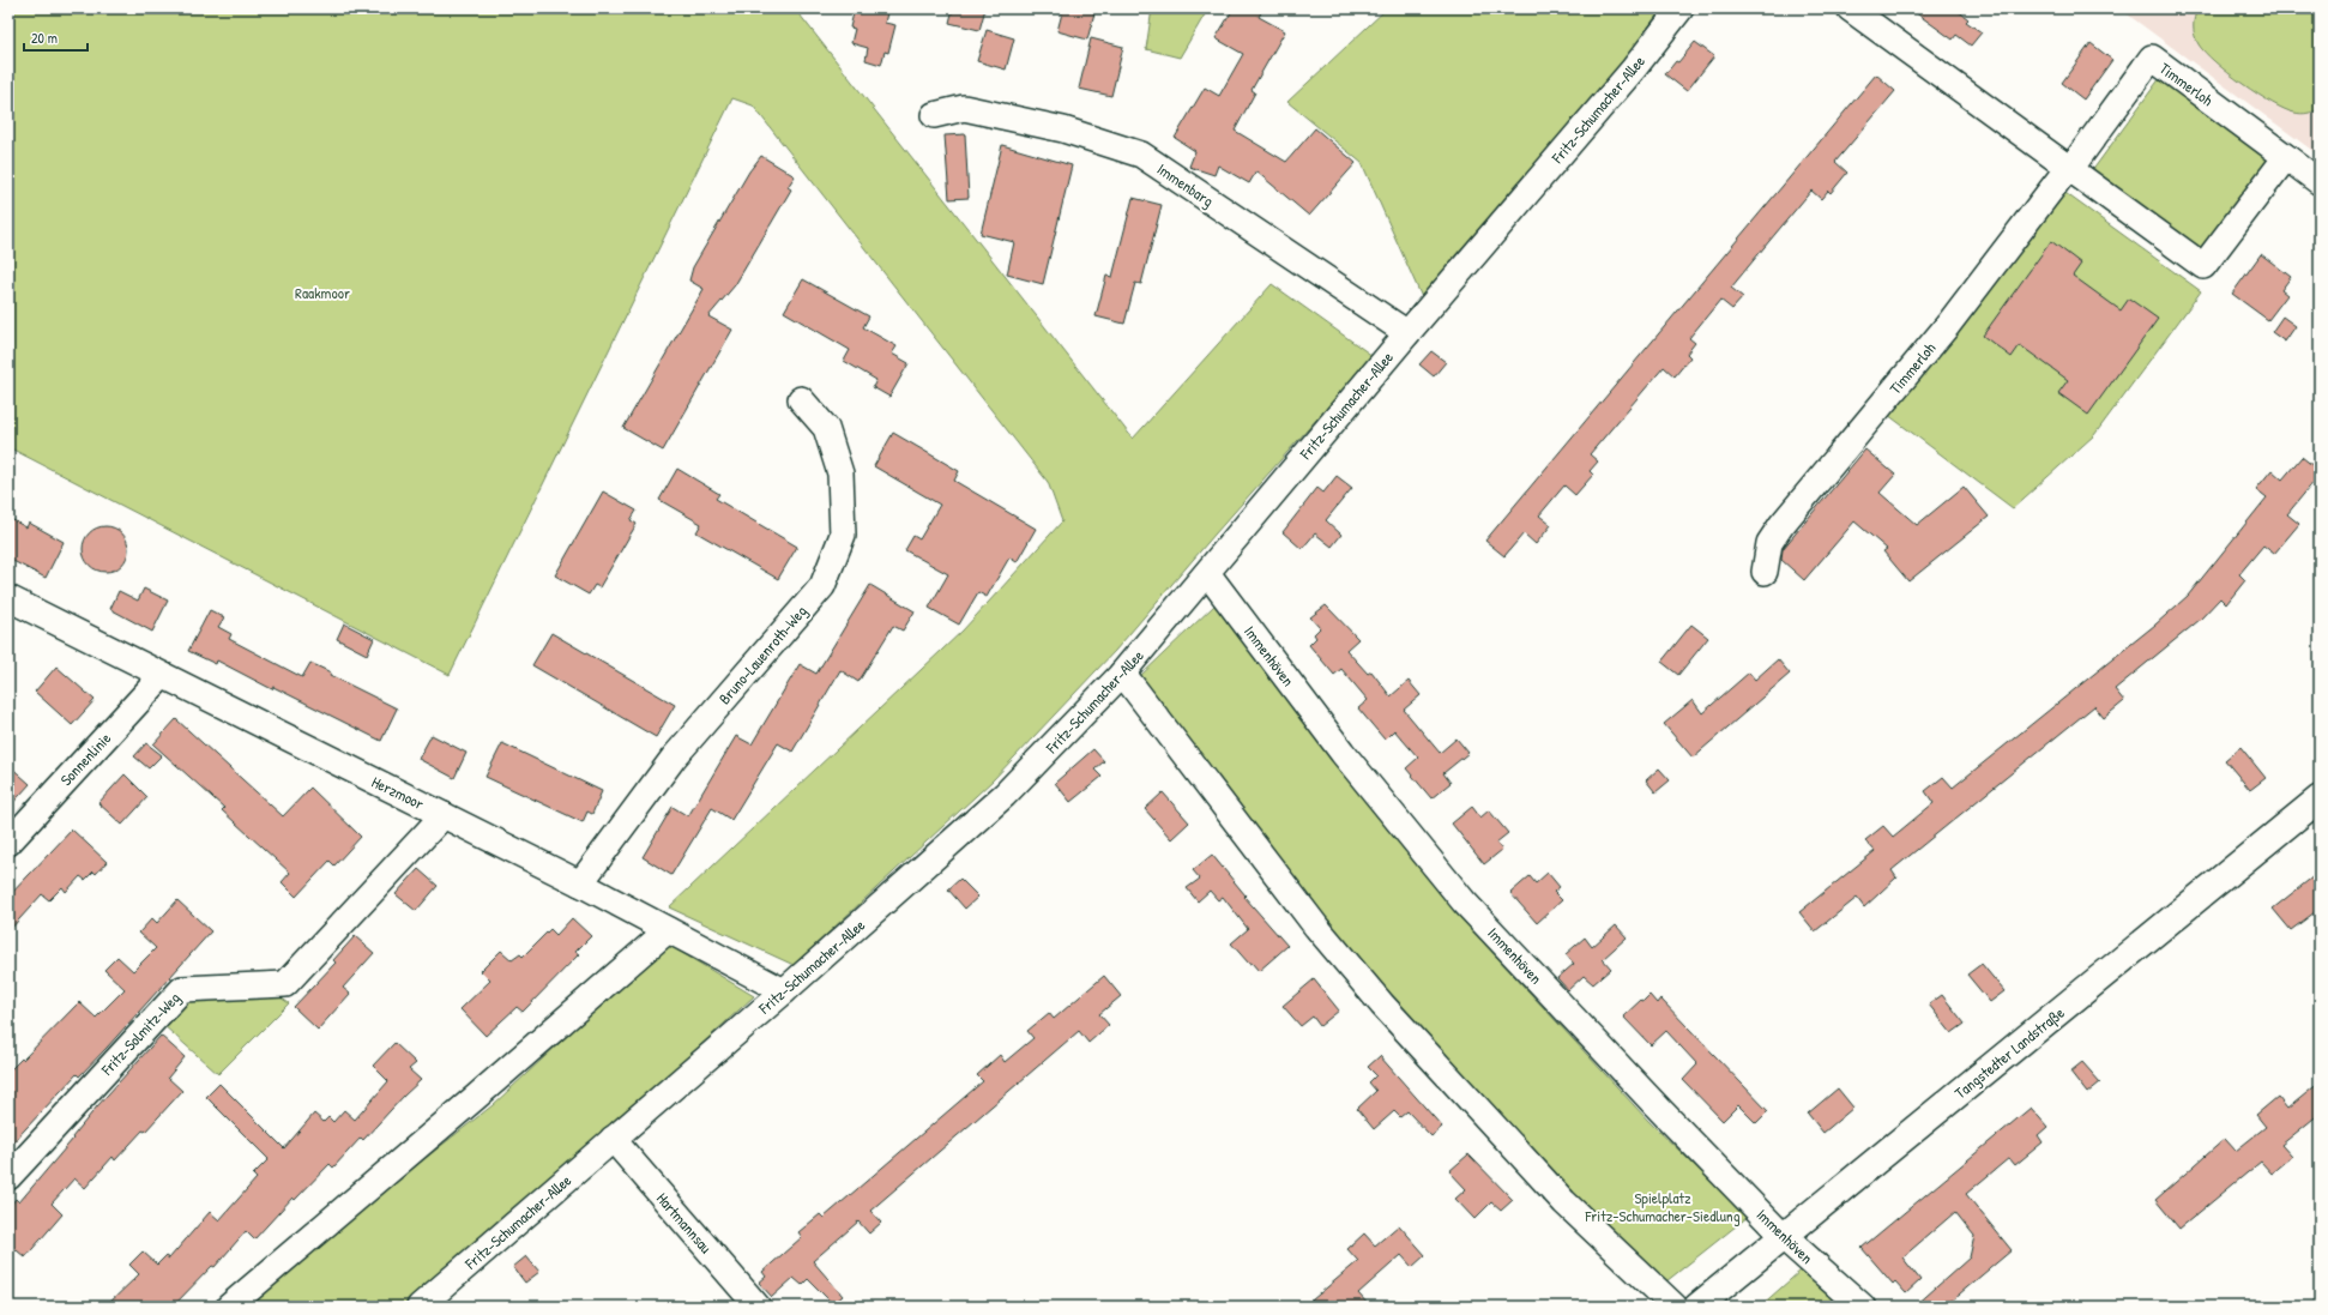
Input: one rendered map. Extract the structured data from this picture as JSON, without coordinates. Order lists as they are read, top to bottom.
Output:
{
  "streets": {
    "street": [
      "Timmerloh",
      "Fritz-Schumacher-Allee",
      "Immenbarg",
      "Bruno-Lauenroth-Weg",
      "Immenhöven",
      "Sonnenlinie",
      "Herzmoor",
      "Fritz-Solmitz-Weg",
      "Tangstedter Landstraße",
      "Hartmannsau"
    ]
  },
  "crossings": [
    ["Fritz-Schumacher-Allee", "Immenbarg"],
    ["Fritz-Schumacher-Allee", "Immenhöven"],
    ["Fritz-Schumacher-Allee", "Herzmoor"],
    ["Fritz-Schumacher-Allee", "Hartmannsau"],
    ["Bruno-Lauenroth-Weg", "Herzmoor"],
    ["Immenhöven", "Tangstedter Landstraße"],
    ["Sonnenlinie", "Herzmoor"],
    ["Herzmoor", "Fritz-Solmitz-Weg"]
  ],
  "parks": ["Raakmoor", "Spielplatz Fritz-Schumacher-Siedlung"],
  "scale_bar": "20 m"
}
